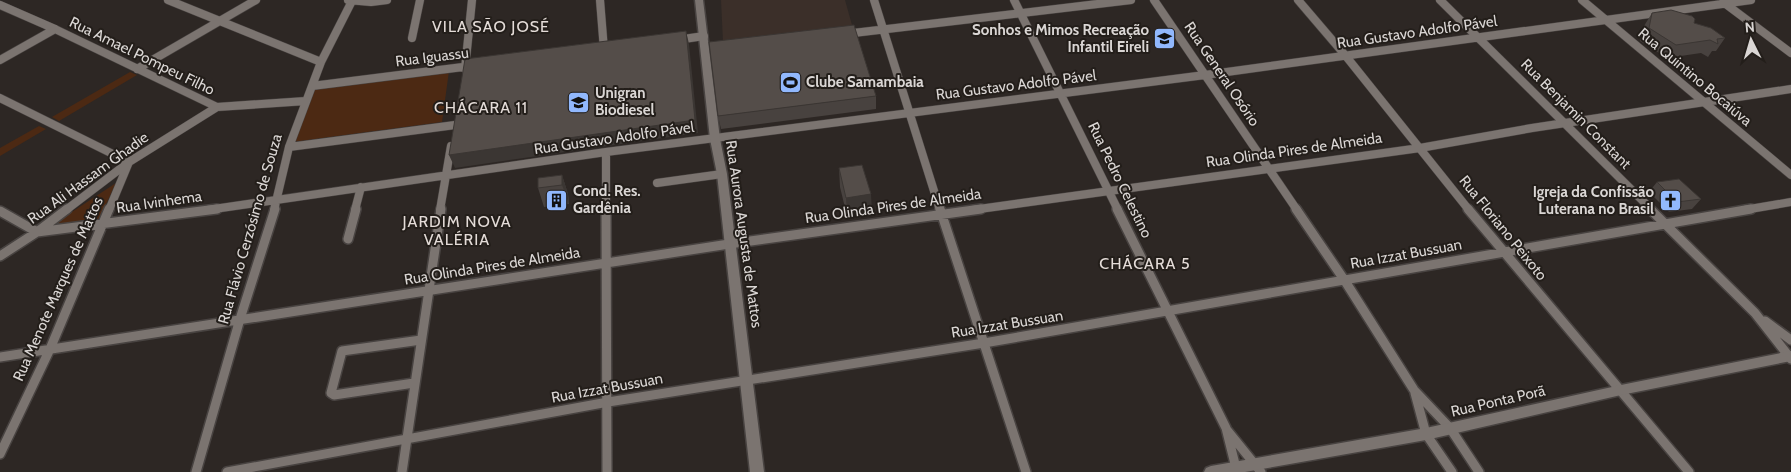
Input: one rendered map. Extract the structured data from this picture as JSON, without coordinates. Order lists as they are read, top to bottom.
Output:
{
  "streets": {
    "street": [
      "Rua Gustavo Adolfo Pável",
      "Rua Amael Pompeu Filho",
      "Rua Iguassu",
      "Rua General Osório",
      "Rua Quintino Bocaiúva",
      "Rua Benjamin Constant",
      "Rua Olinda Pires de Almeida",
      "Rua Ali Hassam Ghadie",
      "Rua Pedro Celestino",
      "Rua Ivinhema",
      "Rua Floriano Peixoto",
      "Rua Flávio Cerzósimo de Souza",
      "Rua Aurora Augusta de Mattos",
      "Rua Izzat Bussuan",
      "Rua Menote Marques de Mattos",
      "Rua Ponta Porã"
    ]
  },
  "crossings": [
    ["Rua Gustavo Adolfo Pável", "Rua General Osório"],
    ["Rua Gustavo Adolfo Pável", "Rua Quintino Bocaiúva"],
    ["Rua Gustavo Adolfo Pável", "Rua Benjamin Constant"],
    ["Rua Gustavo Adolfo Pável", "Rua Pedro Celestino"],
    ["Rua Gustavo Adolfo Pável", "Rua Ivinhema"],
    ["Rua Gustavo Adolfo Pável", "Rua Floriano Peixoto"],
    ["Rua Gustavo Adolfo Pável", "Rua Flávio Cerzósimo de Souza"],
    ["Rua Gustavo Adolfo Pável", "Rua Aurora Augusta de Mattos"],
    ["Rua Amael Pompeu Filho", "Rua Ali Hassam Ghadie"],
    ["Rua Iguassu", "Rua Flávio Cerzósimo de Souza"],
    ["Rua General Osório", "Rua Olinda Pires de Almeida"],
    ["Rua General Osório", "Rua Izzat Bussuan"],
    ["Rua General Osório", "Rua Ponta Porã"],
    ["Rua Quintino Bocaiúva", "Rua Olinda Pires de Almeida"],
    ["Rua Benjamin Constant", "Rua Olinda Pires de Almeida"],
    ["Rua Benjamin Constant", "Rua Izzat Bussuan"],
    ["Rua Benjamin Constant", "Rua Ponta Porã"],
    ["Rua Olinda Pires de Almeida", "Rua Pedro Celestino"],
    ["Rua Olinda Pires de Almeida", "Rua Floriano Peixoto"],
    ["Rua Olinda Pires de Almeida", "Rua Flávio Cerzósimo de Souza"],
    ["Rua Olinda Pires de Almeida", "Rua Aurora Augusta de Mattos"],
    ["Rua Olinda Pires de Almeida", "Rua Menote Marques de Mattos"],
    ["Rua Ali Hassam Ghadie", "Rua Ivinhema"],
    ["Rua Ali Hassam Ghadie", "Rua Menote Marques de Mattos"],
    ["Rua Pedro Celestino", "Rua Izzat Bussuan"],
    ["Rua Pedro Celestino", "Rua Ponta Porã"],
    ["Rua Ivinhema", "Rua Menote Marques de Mattos"],
    ["Rua Floriano Peixoto", "Rua Izzat Bussuan"],
    ["Rua Floriano Peixoto", "Rua Ponta Porã"],
    ["Rua Aurora Augusta de Mattos", "Rua Izzat Bussuan"]
  ],
  "districts": [
    "VILA SÃO JOSÉ",
    "CHÁCARA 11",
    "JARDIM NOVA VALÉRIA",
    "CHÁCARA 5"
  ],
  "places": {
    "school or university": ["Sonhos e Mimos Recreação Infantil Eireli", "Unigran Biodiesel"],
    "sports": ["Clube Samambaia"],
    "building": ["Cond. Res. Gardênia"],
    "church": ["Igreja da Confissão Luterana no Brasil"]
  },
  "north": "top"
}
